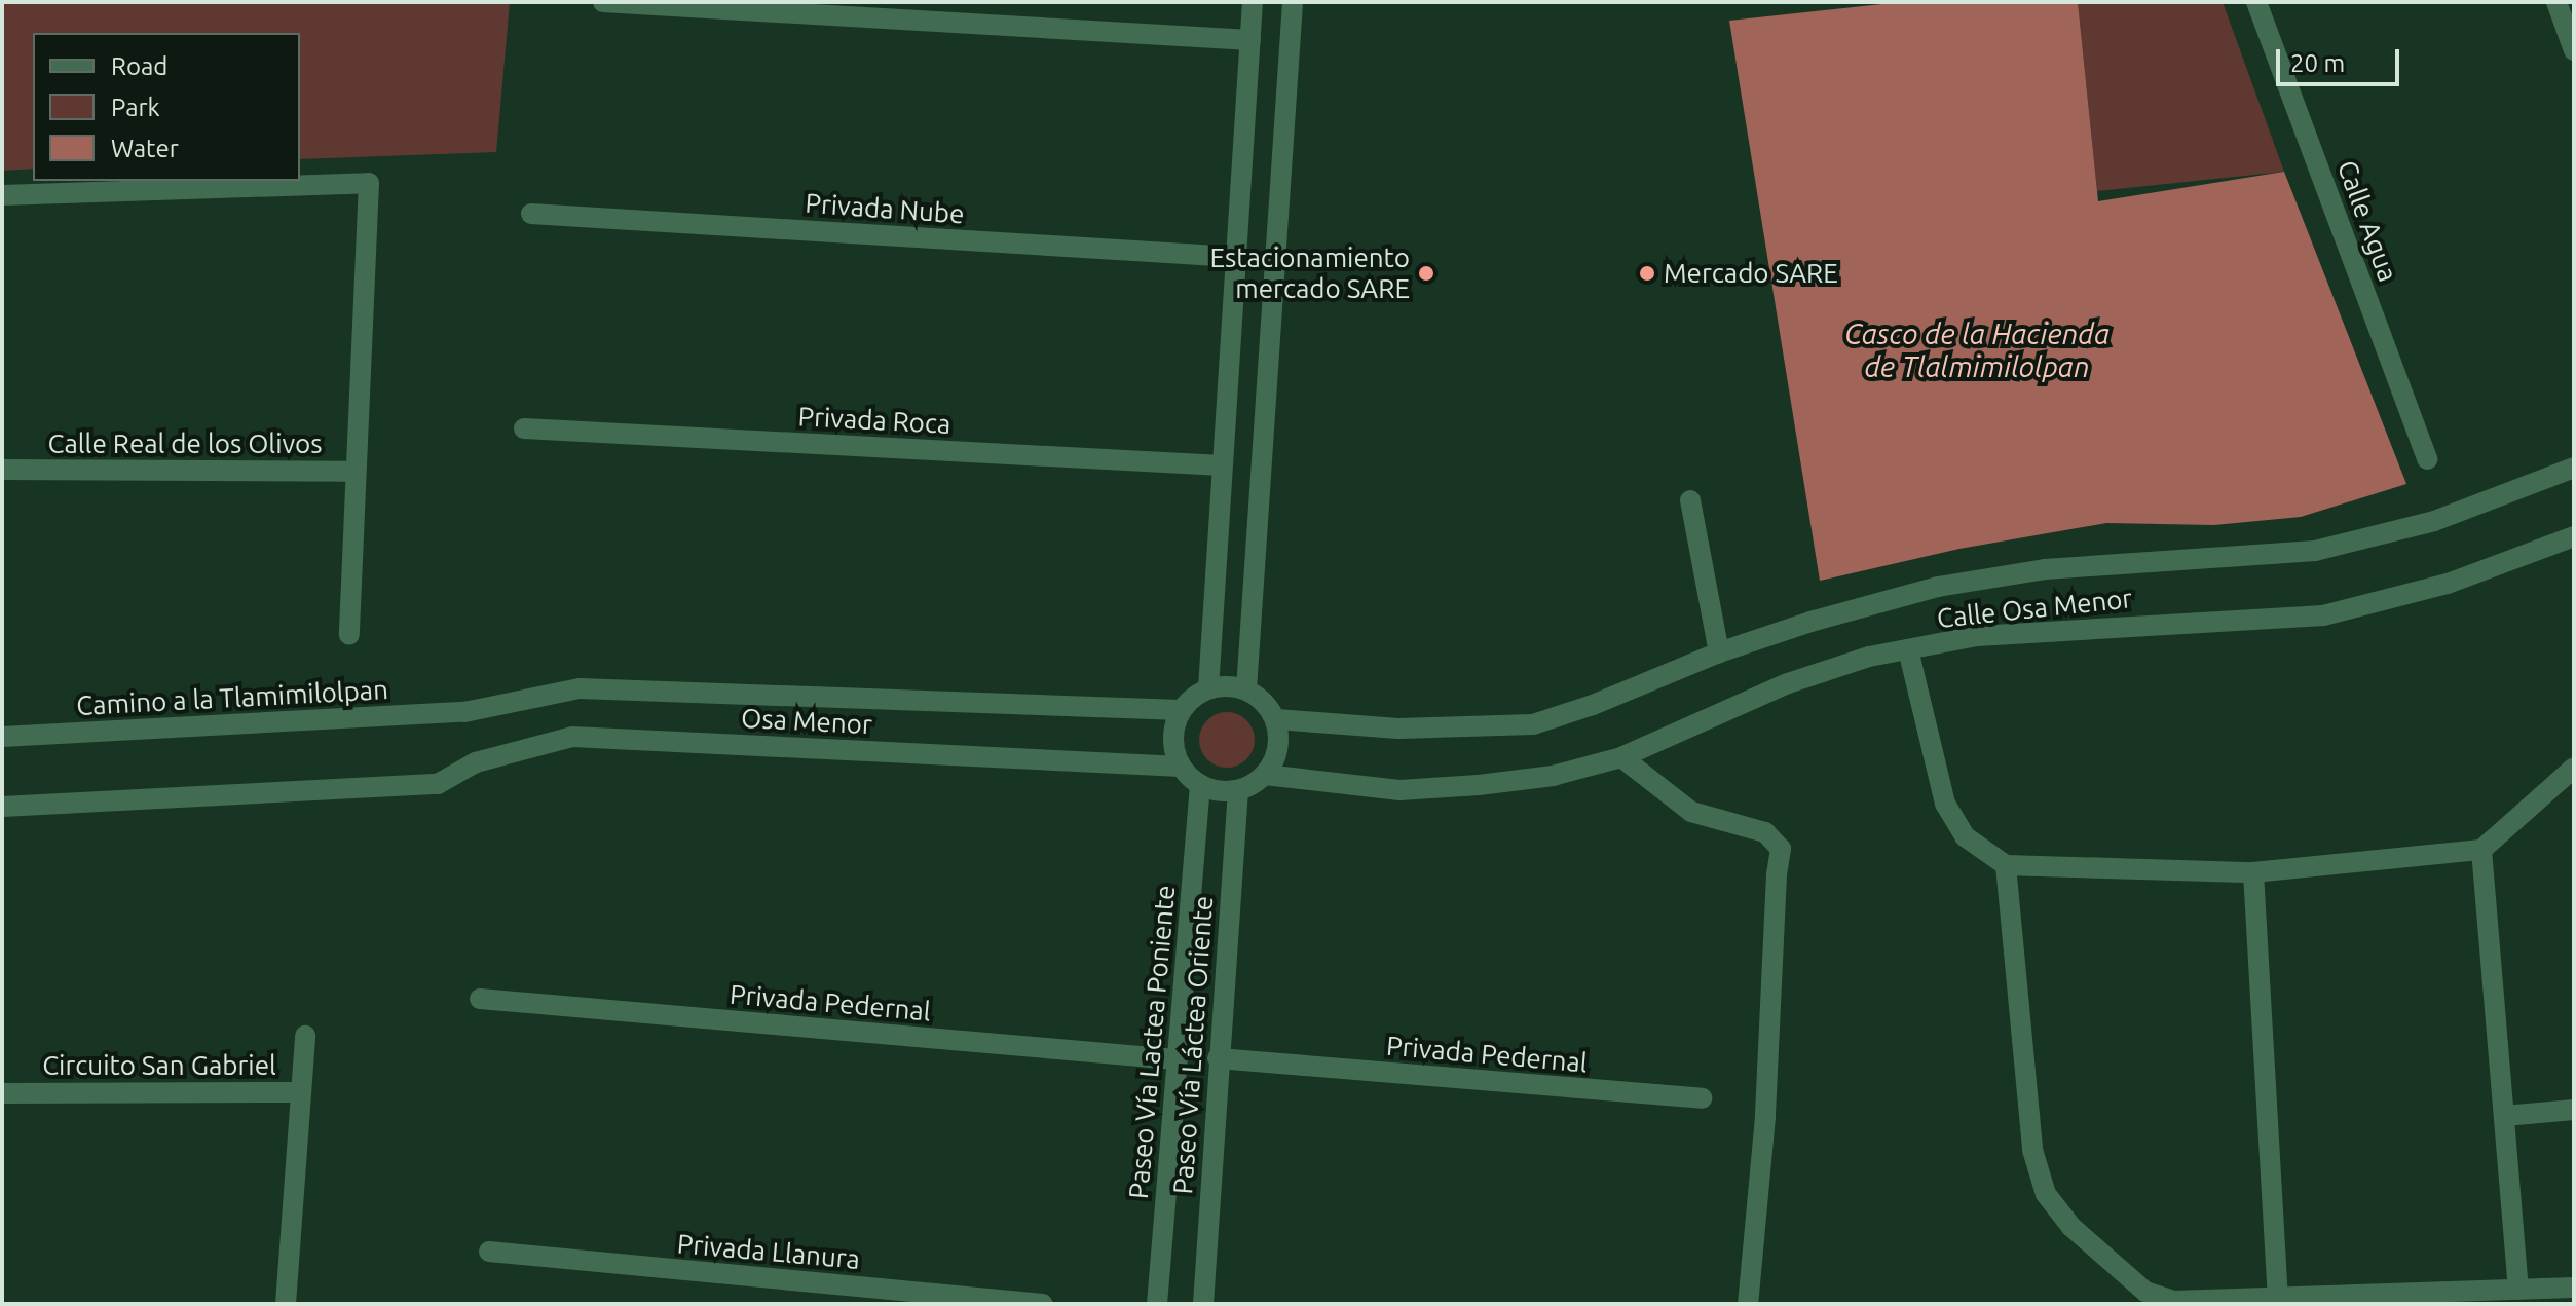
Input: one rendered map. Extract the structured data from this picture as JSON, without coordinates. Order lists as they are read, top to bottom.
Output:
{
  "streets": {
    "street": [
      "Privada Nube",
      "Calle Agua",
      "Privada Roca",
      "Calle Real de los Olivos",
      "Calle Osa Menor",
      "Camino a la Tlamimilolpan",
      "Osa Menor",
      "Privada Pedernal",
      "Paseo Vía Lactea Poniente",
      "Paseo Vía Láctea Oriente",
      "Circuito San Gabriel",
      "Privada Llanura"
    ]
  },
  "crossings": [
    ["Calle Osa Menor", "Osa Menor"],
    ["Calle Osa Menor", "Paseo Vía Lactea Poniente"],
    ["Calle Osa Menor", "Paseo Vía Láctea Oriente"],
    ["Camino a la Tlamimilolpan", "Osa Menor"],
    ["Osa Menor", "Paseo Vía Lactea Poniente"],
    ["Osa Menor", "Paseo Vía Láctea Oriente"],
    ["Privada Pedernal", "Paseo Vía Lactea Poniente"],
    ["Privada Pedernal", "Paseo Vía Láctea Oriente"],
    ["Paseo Vía Lactea Poniente", "Paseo Vía Láctea Oriente"]
  ],
  "water": ["Casco de la Hacienda de Tlalmimilolpan"],
  "places": ["Estacionamiento mercado SARE", "Mercado SARE"],
  "legend": ["Road", "Park", "Water"],
  "scale_bar": "20 m"
}
